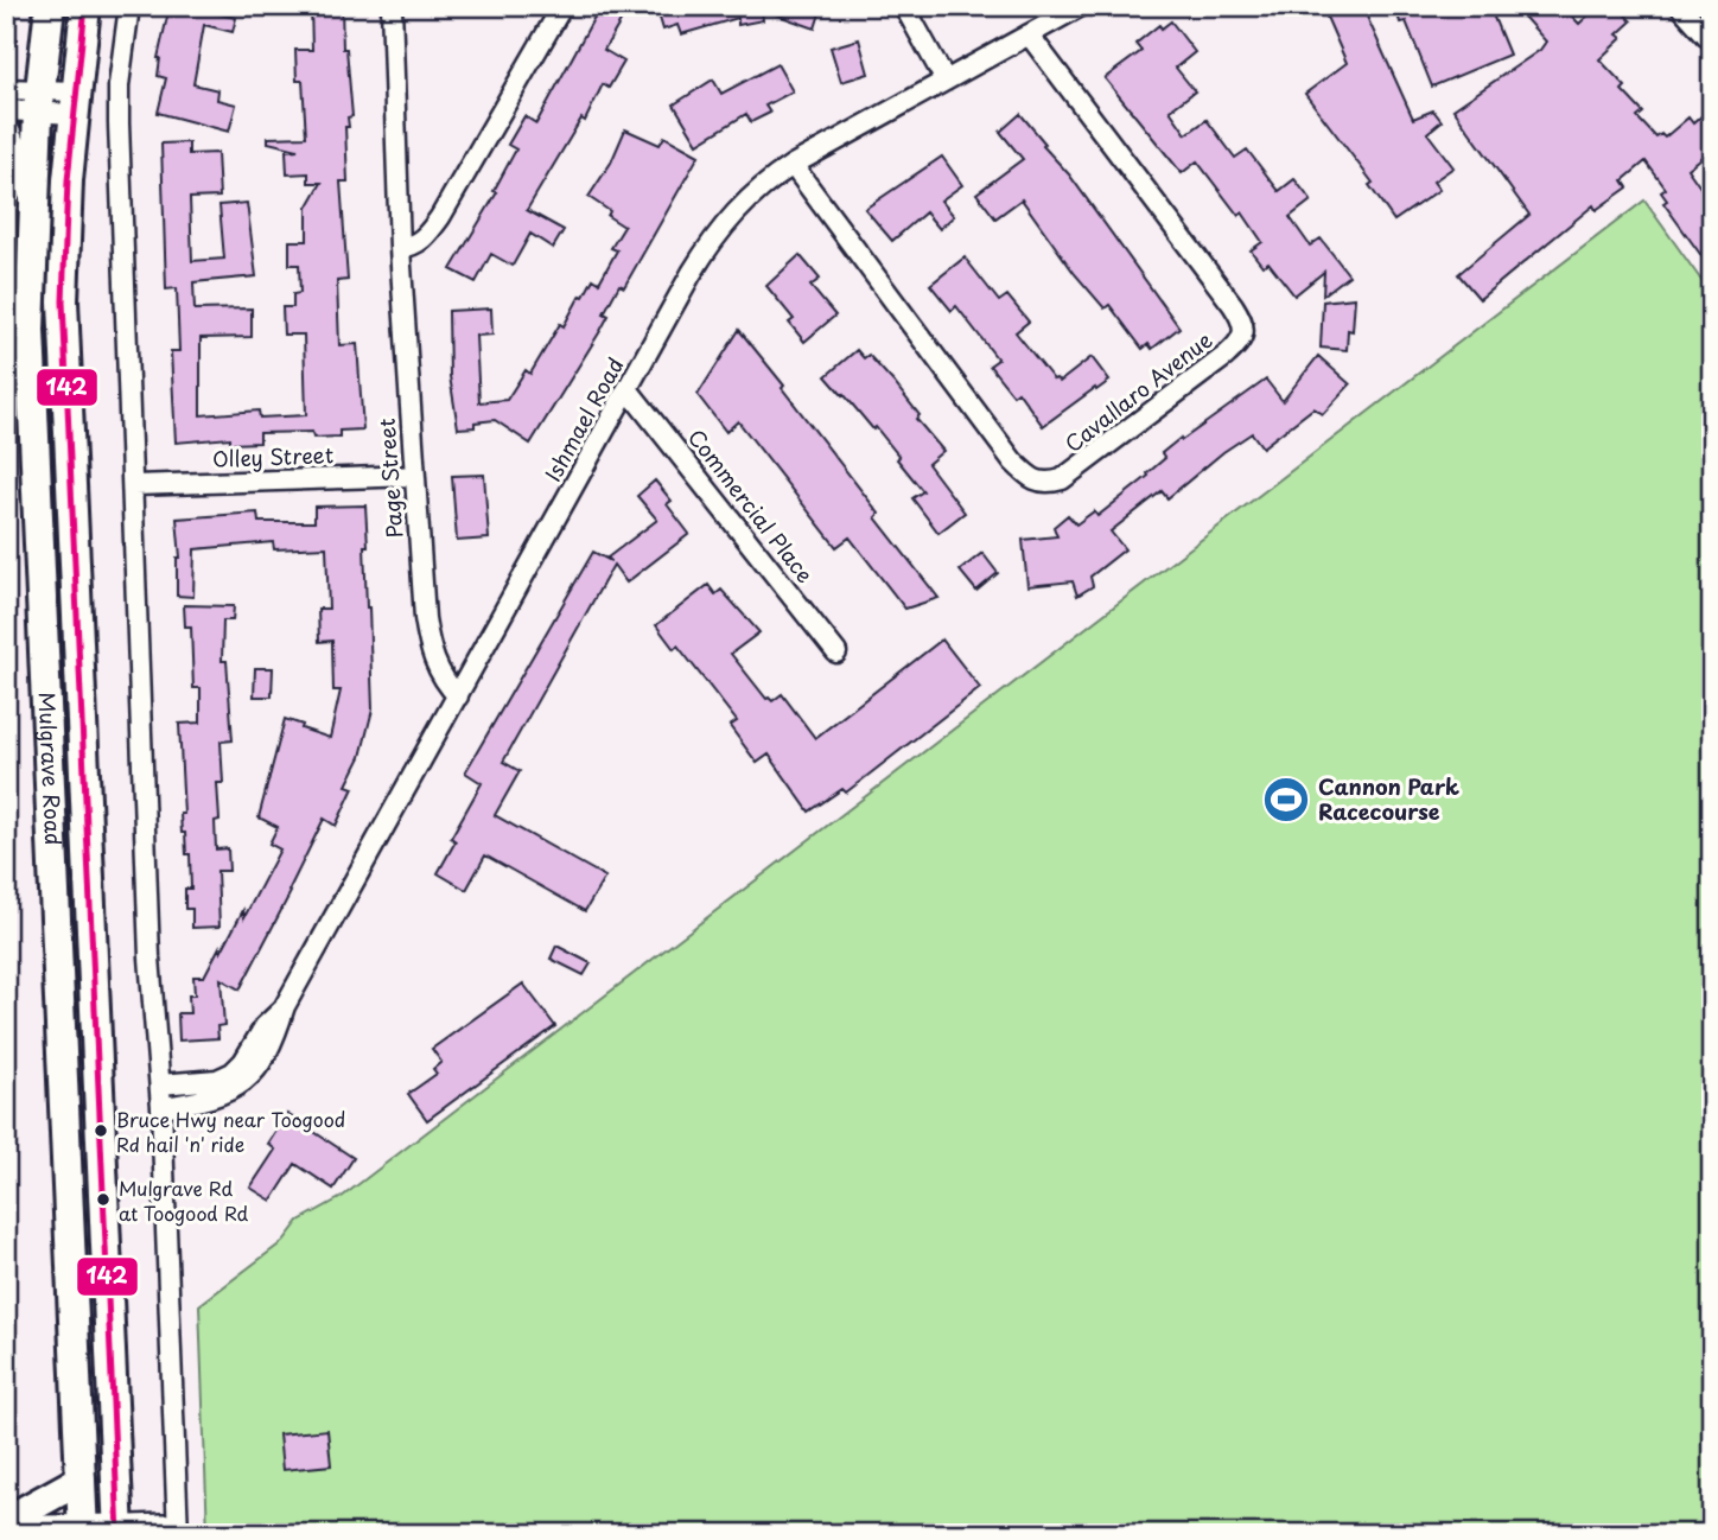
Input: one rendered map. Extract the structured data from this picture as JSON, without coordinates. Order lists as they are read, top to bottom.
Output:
{
  "streets": {
    "main road": ["Mulgrave Road"],
    "street": [
      "Cavallaro Avenue",
      "Ishmael Road",
      "Olley Street",
      "Page Street",
      "Commercial Place"
    ]
  },
  "crossings": [
    ["Cavallaro Avenue", "Ishmael Road"],
    ["Ishmael Road", "Page Street"],
    ["Ishmael Road", "Commercial Place"],
    ["Olley Street", "Page Street"]
  ],
  "places": {
    "sports": ["Cannon Park Racecourse"],
    "other": ["Bruce Hwy near Toogood Rd hail 'n' ride", "Mulgrave Rd at Toogood Rd"]
  },
  "lines": ["transit line 142"]
}
